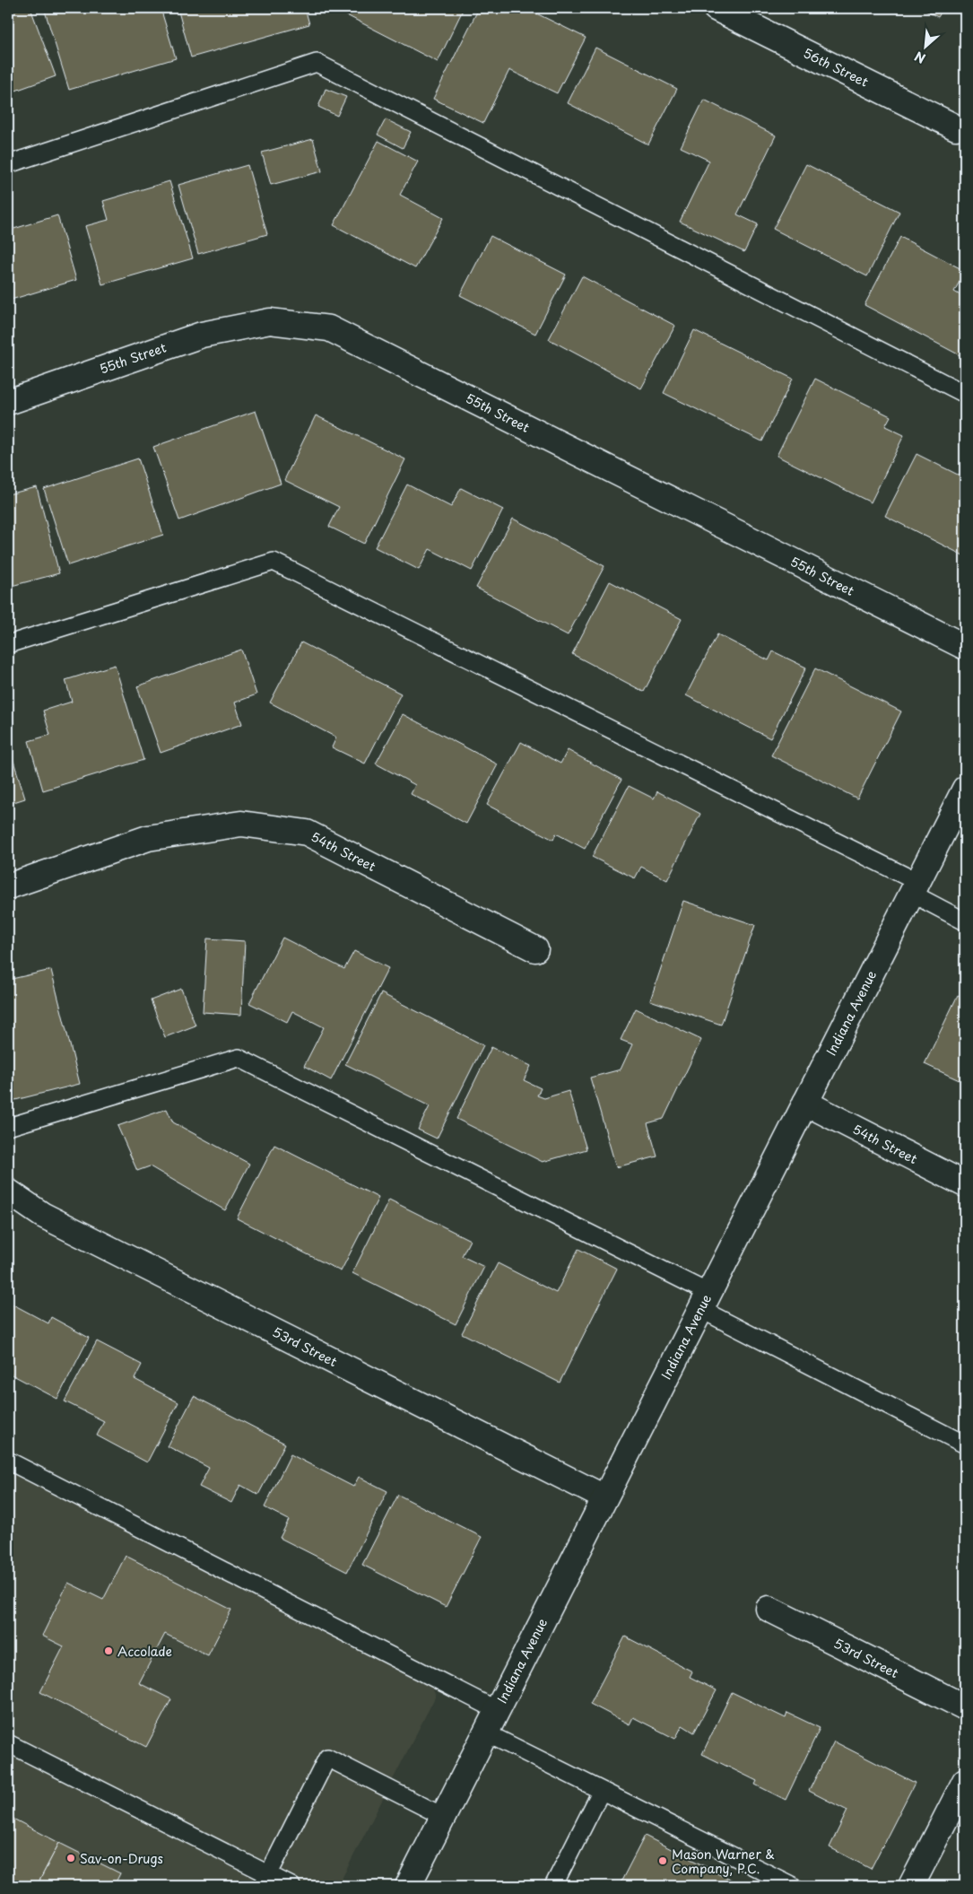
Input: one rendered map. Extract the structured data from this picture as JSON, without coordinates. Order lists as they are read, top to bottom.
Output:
{
  "streets": {
    "street": [
      "56th Street",
      "55th Street",
      "54th Street",
      "Indiana Avenue",
      "53rd Street"
    ]
  },
  "crossings": [
    ["54th Street", "Indiana Avenue"],
    ["Indiana Avenue", "53rd Street"]
  ],
  "places": ["Accolade", "Sav-on-Drugs", "Mason Warner & Company, P.C."],
  "north": "bottom left"
}
